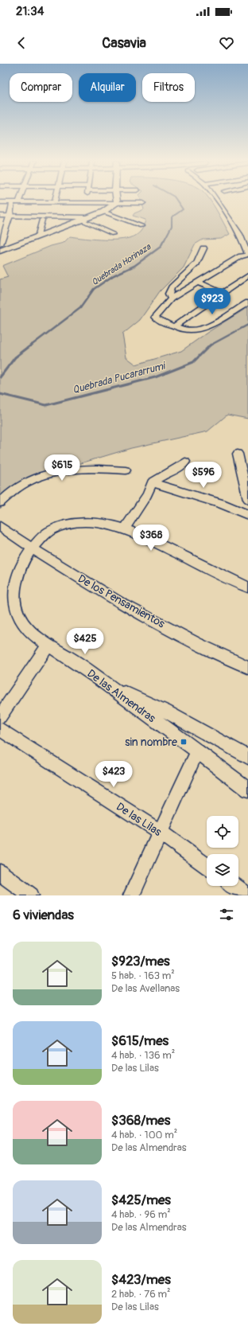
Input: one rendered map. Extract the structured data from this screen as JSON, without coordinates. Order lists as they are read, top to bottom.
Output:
{
  "streets": {
    "street": ["De los Pensamientos", "De las Almendras", "De las Lilas"]
  },
  "crossings": [
    ["De los Pensamientos", "De las Almendras"]
  ],
  "water": ["Quebrada Horinaza", "Quebrada Pucararrumi"],
  "places": {
    "transit": ["sin nombre"]
  },
  "page": {
    "status": "21:34",
    "header": "Casavia",
    "chip": ["Comprar", "Alquilar", "Filtros"],
    "price": [
      "$923",
      "$615",
      "$596",
      "$368",
      "$425",
      "$423"
    ],
    "heading": "6 viviendas",
    "list": [
      {
        "name": "$923/mes",
        "note": "5 hab. · 163 m² · De las Avellanas"
      },
      {
        "name": "$615/mes",
        "note": "4 hab. · 136 m² · De las Lilas"
      },
      {
        "name": "$368/mes",
        "note": "4 hab. · 100 m² · De las Almendras"
      },
      {
        "name": "$425/mes",
        "note": "4 hab. · 96 m² · De las Almendras"
      },
      {
        "name": "$423/mes",
        "note": "2 hab. · 76 m² · De las Lilas"
      }
    ]
  }
}
